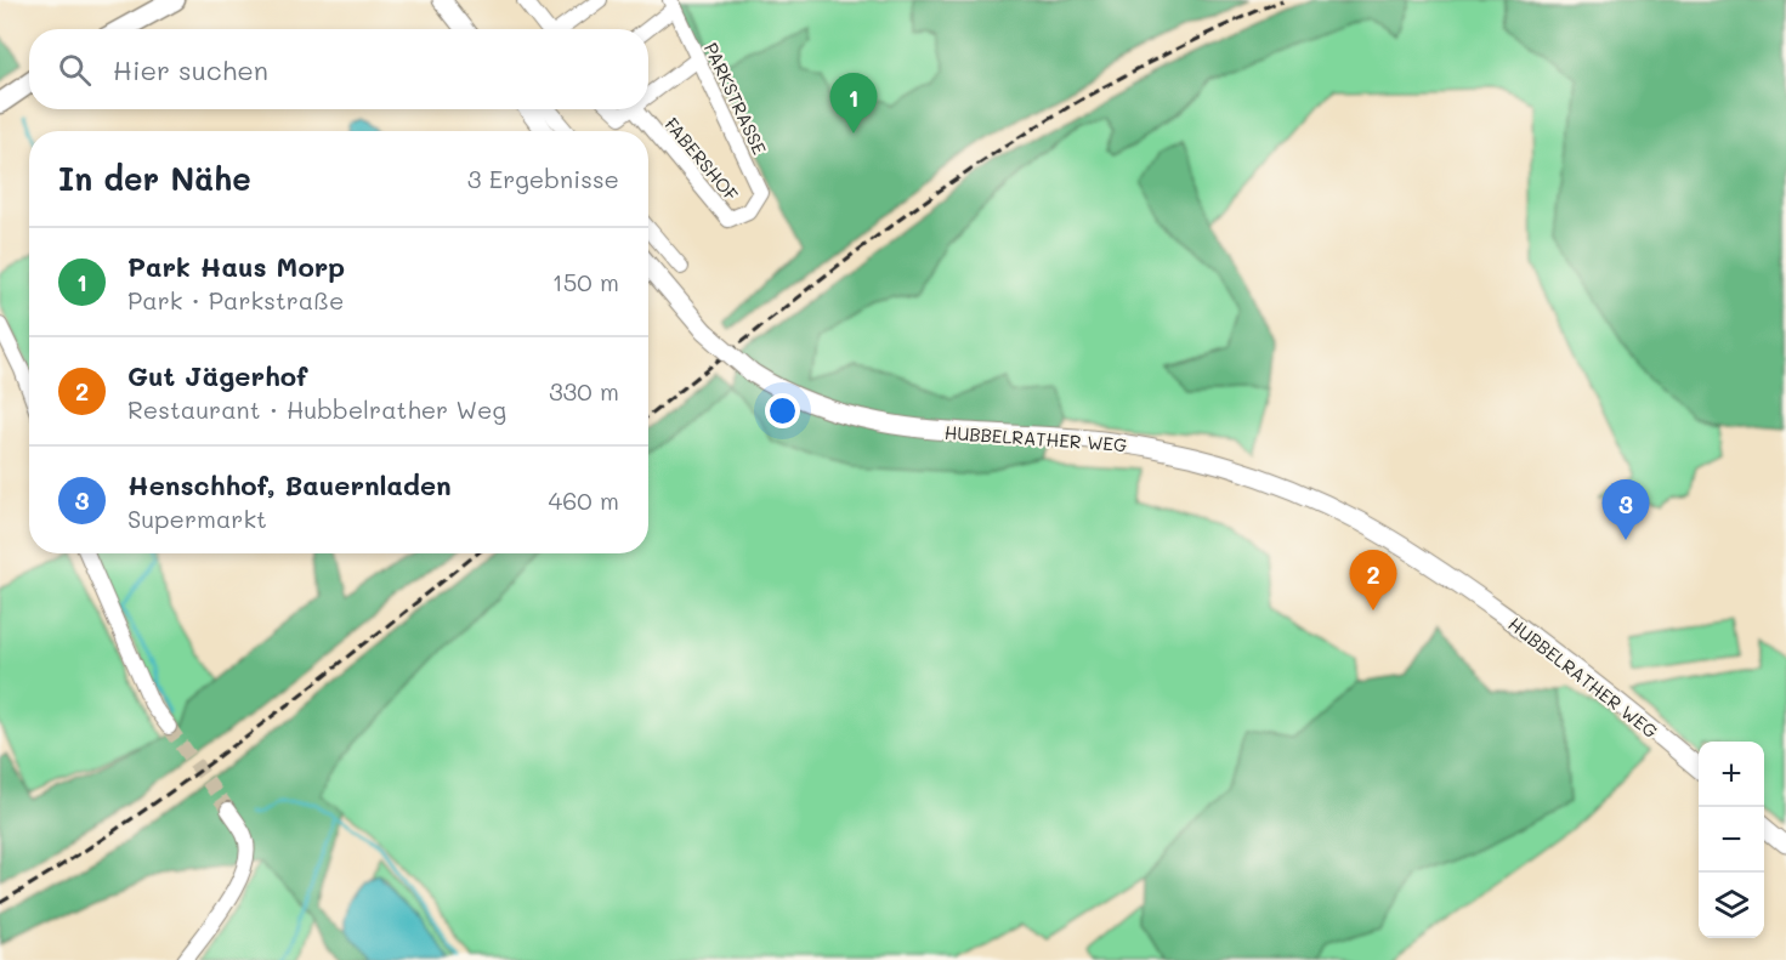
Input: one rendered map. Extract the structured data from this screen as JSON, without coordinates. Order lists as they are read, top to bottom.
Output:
{
  "streets": {
    "street": ["PARKSTRASSE", "FABERSHOF", "HUBBELRATHER WEG"]
  },
  "crossings": [
    ["PARKSTRASSE", "FABERSHOF"]
  ],
  "page": {
    "search": "Hier suchen",
    "pins": ["1", "3", "2"],
    "heading": ["In der Nähe", "3 Ergebnisse"],
    "list": [
      {
        "mark": "1",
        "name": "Park Haus Morp",
        "note": "Park · Parkstraße",
        "value": "150 m"
      },
      {
        "mark": "2",
        "name": "Gut Jägerhof",
        "note": "Restaurant · Hubbelrather Weg",
        "value": "330 m"
      },
      {
        "mark": "3",
        "name": "Henschhof, Bauernladen",
        "note": "Supermarkt",
        "value": "460 m"
      }
    ],
    "map_buttons": ["+", "−"]
  }
}
